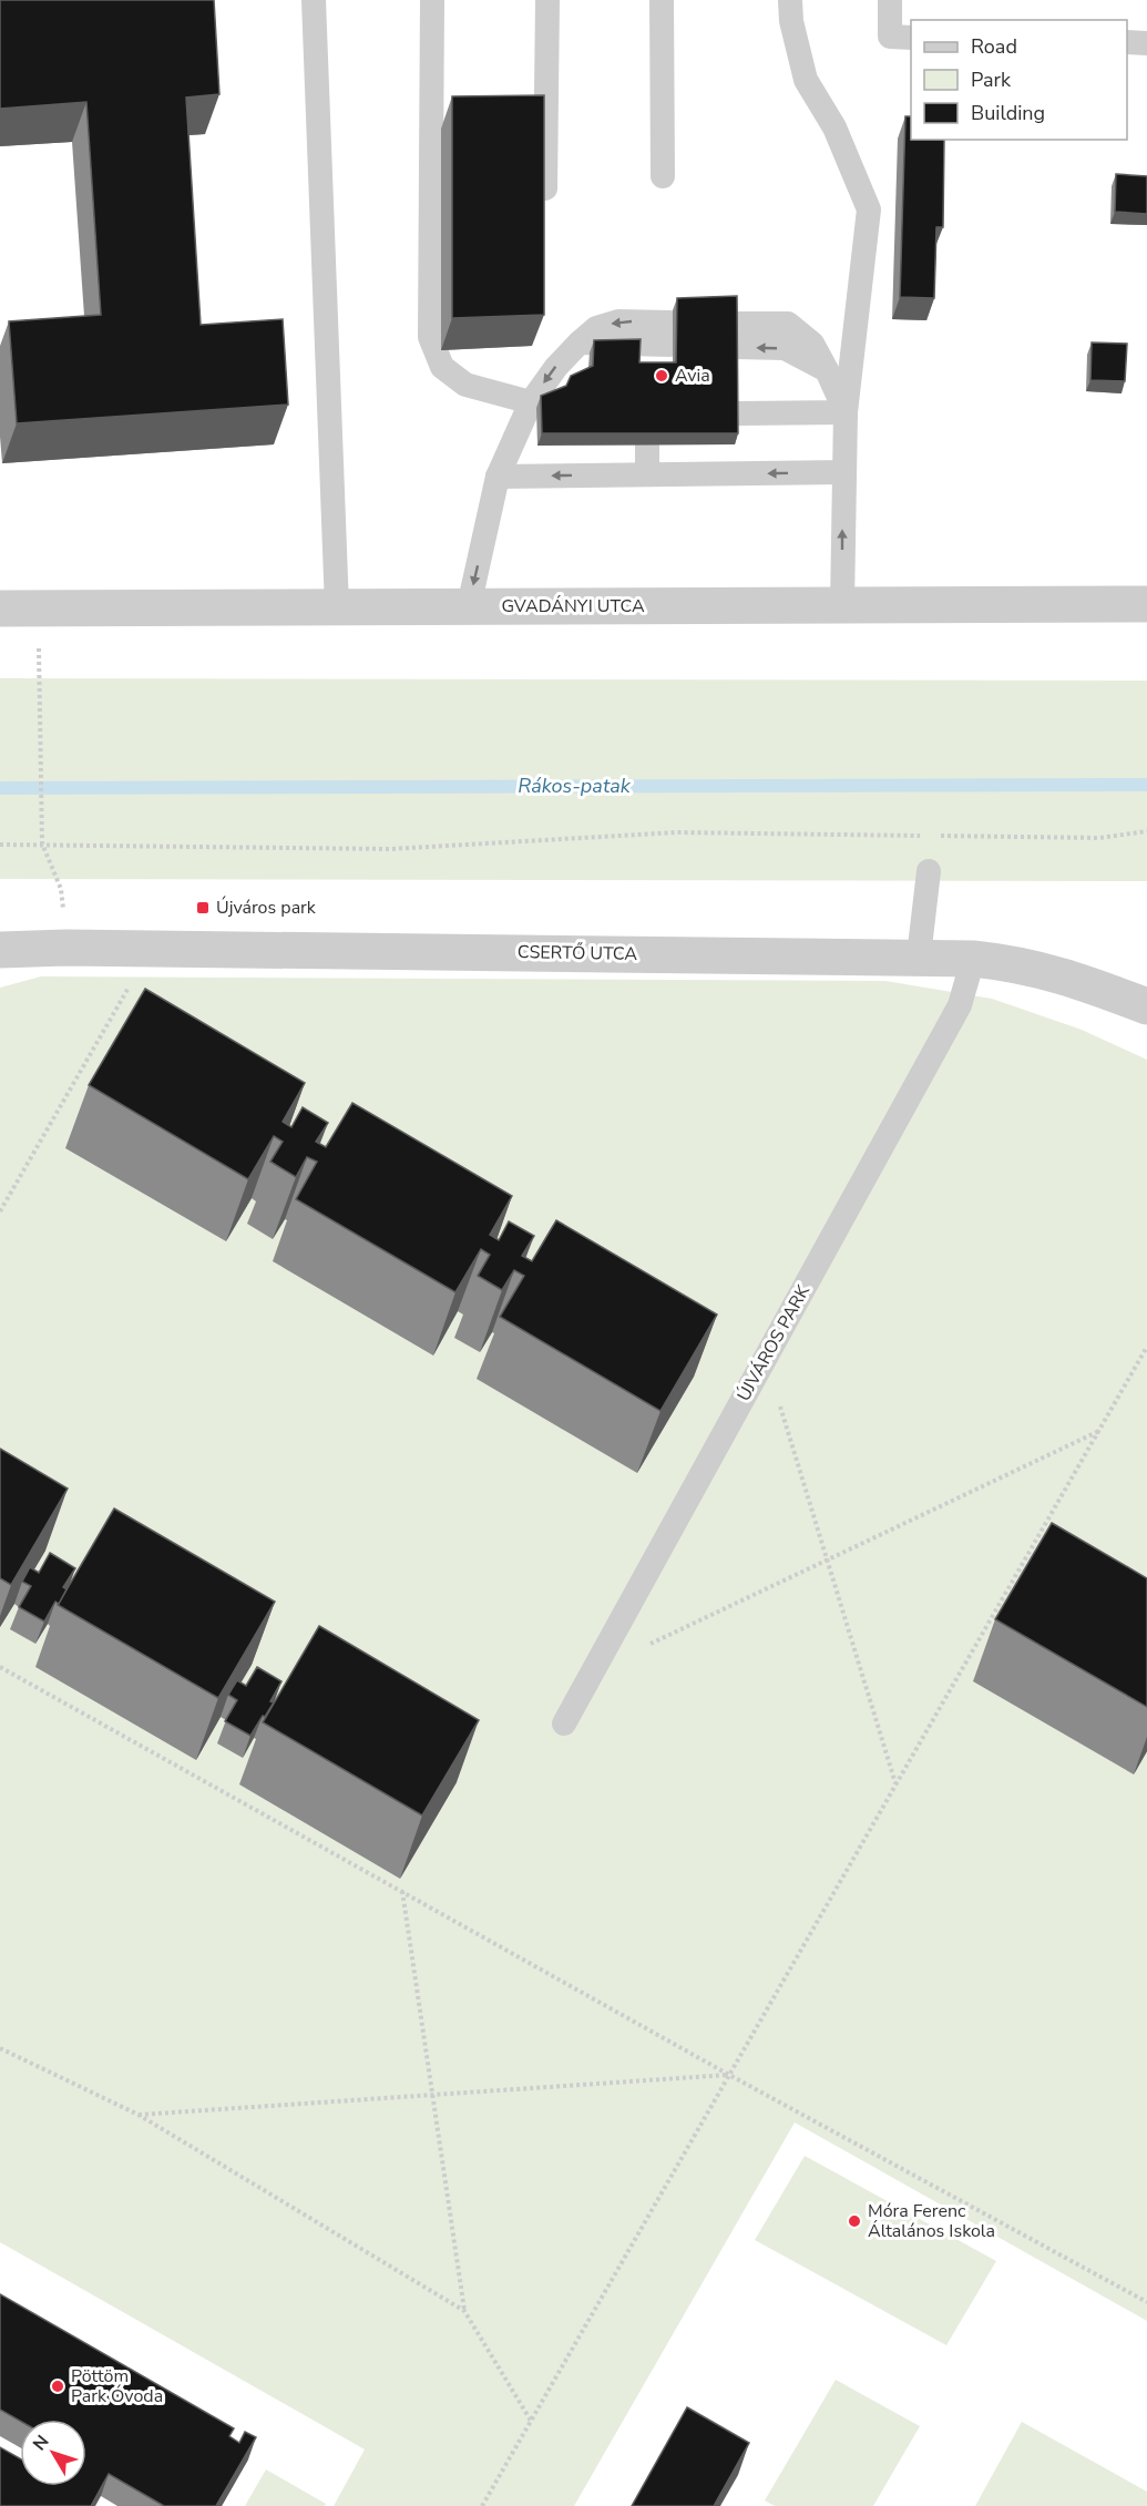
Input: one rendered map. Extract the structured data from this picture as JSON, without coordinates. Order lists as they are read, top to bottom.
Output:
{
  "streets": {
    "street": ["GVADÁNYI UTCA", "CSERTŐ UTCA"],
    "lane": ["ÚJVÁROS PARK"]
  },
  "crossings": [
    ["CSERTŐ UTCA", "ÚJVÁROS PARK"]
  ],
  "water": ["Rákos-patak"],
  "places": {
    "other": ["Avia", "Móra Ferenc Általános Iskola", "Pöttöm Park Óvoda"],
    "transit": ["Újváros park"]
  },
  "legend": ["Road", "Park", "Building"],
  "north": "top left"
}
